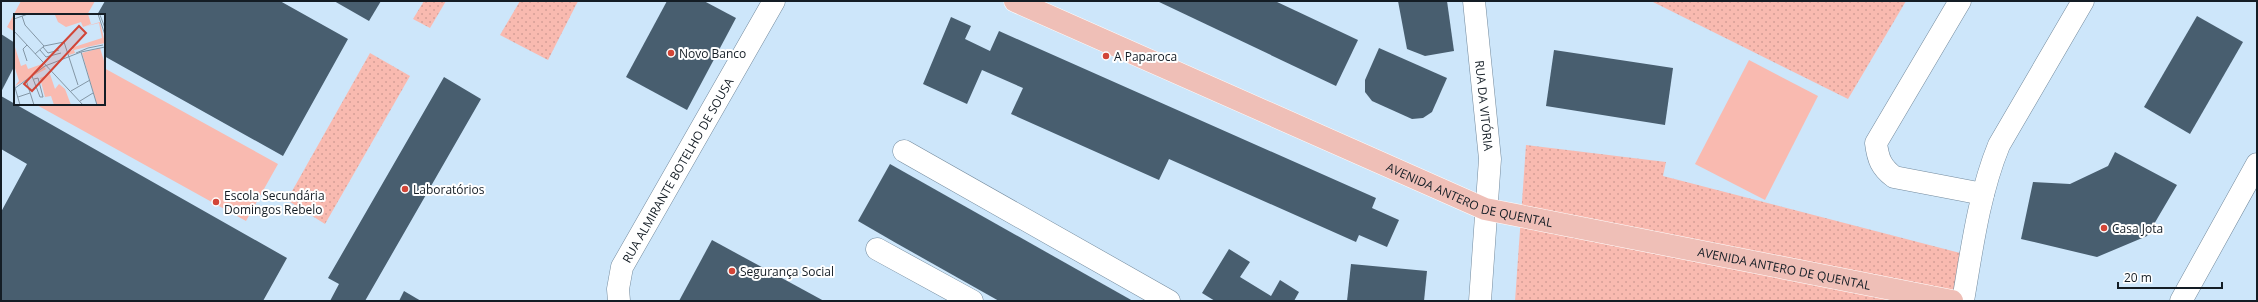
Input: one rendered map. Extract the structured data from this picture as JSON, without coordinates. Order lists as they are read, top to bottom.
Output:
{
  "streets": {
    "main road": ["AVENIDA ANTERO DE QUENTAL"],
    "street": ["RUA DA VITÓRIA", "RUA ALMIRANTE BOTELHO DE SOUSA"]
  },
  "crossings": [
    ["RUA DA VITÓRIA", "AVENIDA ANTERO DE QUENTAL"]
  ],
  "places": [
    "Novo Banco",
    "A Paparoca",
    "Laboratórios",
    "Escola Secundária Domingos Rebelo",
    "Casa Jota",
    "Segurança Social"
  ],
  "scale_bar": "20 m"
}
